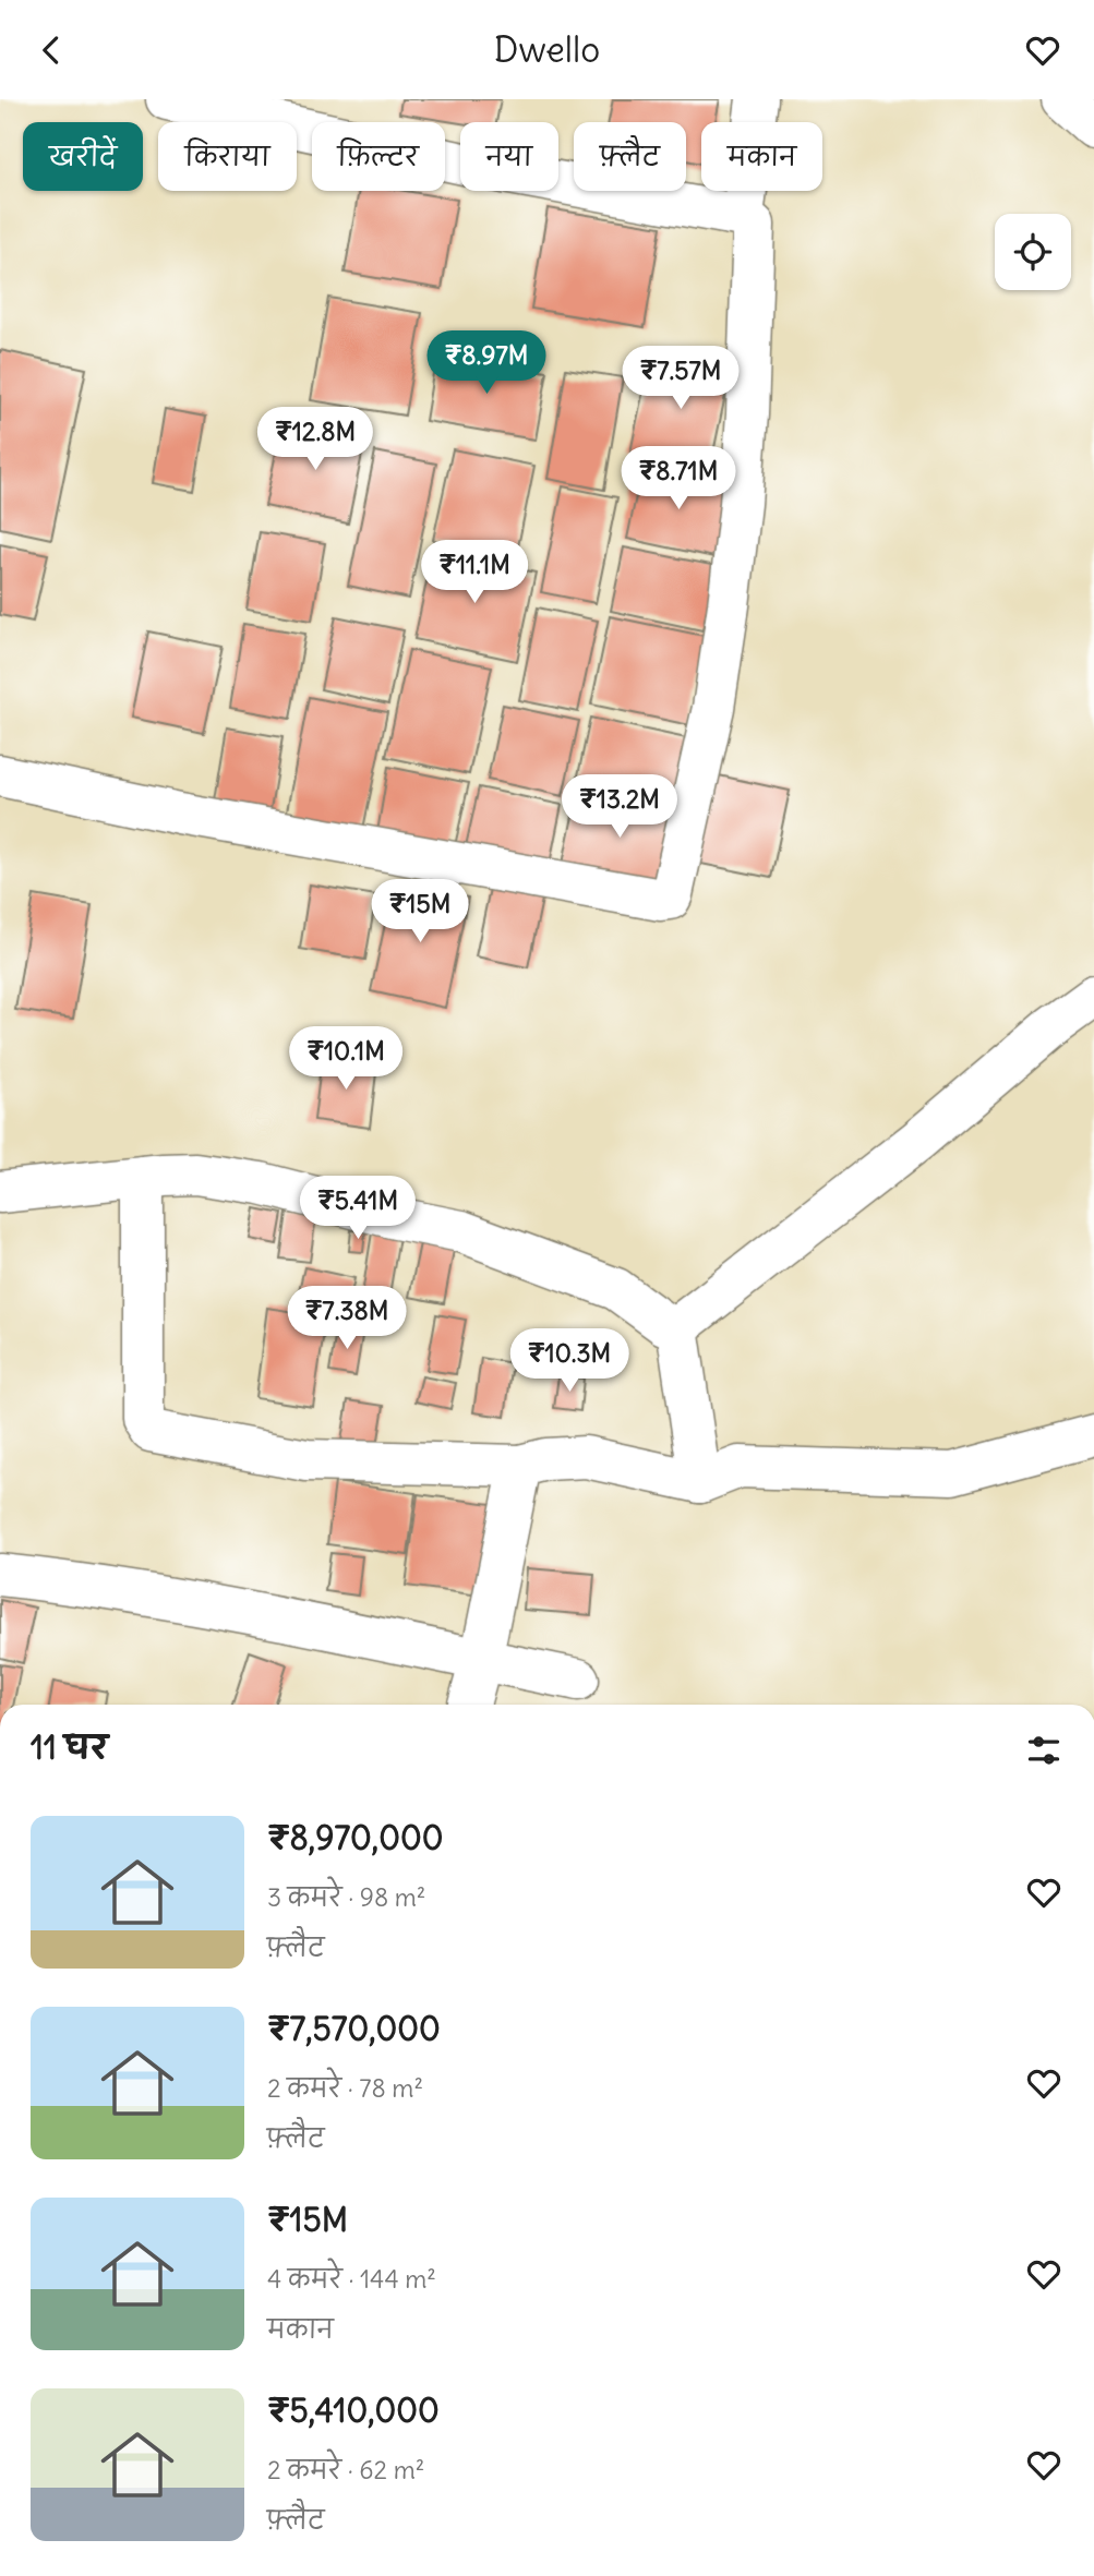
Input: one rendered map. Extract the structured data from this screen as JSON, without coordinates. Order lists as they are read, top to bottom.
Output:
{
  "page": {
    "header": "Dwello",
    "chip": [
      "खरीदें",
      "किराया",
      "फ़िल्टर",
      "नया",
      "फ़्लैट",
      "मकान"
    ],
    "price": [
      "₹8.97M",
      "₹7.57M",
      "₹12.8M",
      "₹8.71M",
      "₹11.1M",
      "₹13.2M",
      "₹15M",
      "₹10.1M",
      "₹5.41M",
      "₹7.38M",
      "₹10.3M"
    ],
    "heading": "11 घर",
    "list": [
      {
        "name": "₹8,970,000",
        "note": "3 कमरे · 98 m² · फ़्लैट"
      },
      {
        "name": "₹7,570,000",
        "note": "2 कमरे · 78 m² · फ़्लैट"
      },
      {
        "name": "₹15M",
        "note": "4 कमरे · 144 m² · मकान"
      },
      {
        "name": "₹5,410,000",
        "note": "2 कमरे · 62 m² · फ़्लैट"
      }
    ]
  }
}
